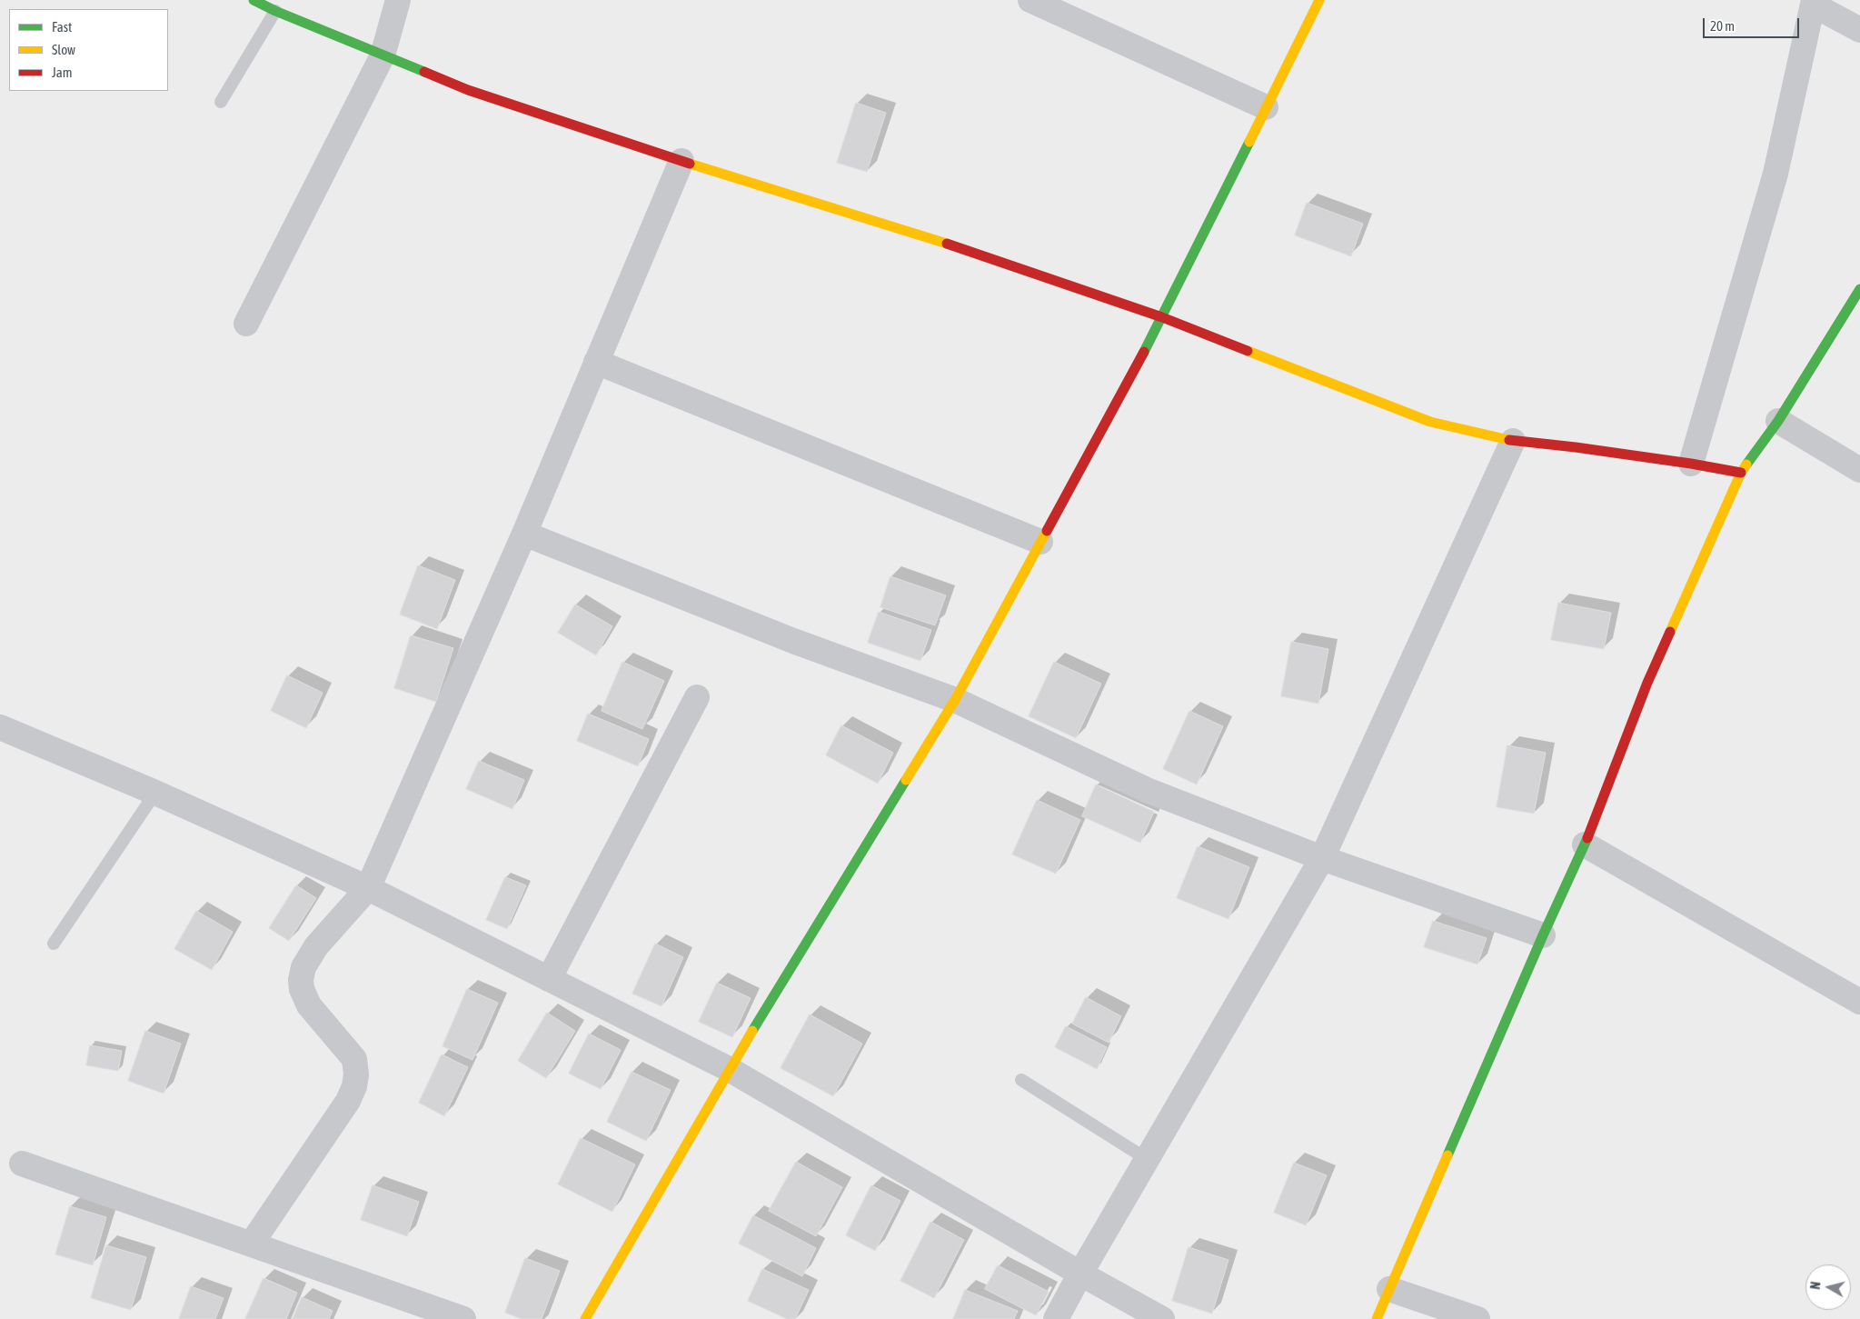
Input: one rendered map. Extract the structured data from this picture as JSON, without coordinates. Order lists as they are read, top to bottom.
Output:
{
  "legend": ["Fast", "Slow", "Jam"],
  "scale_bar": "20 m",
  "north": "left"
}
